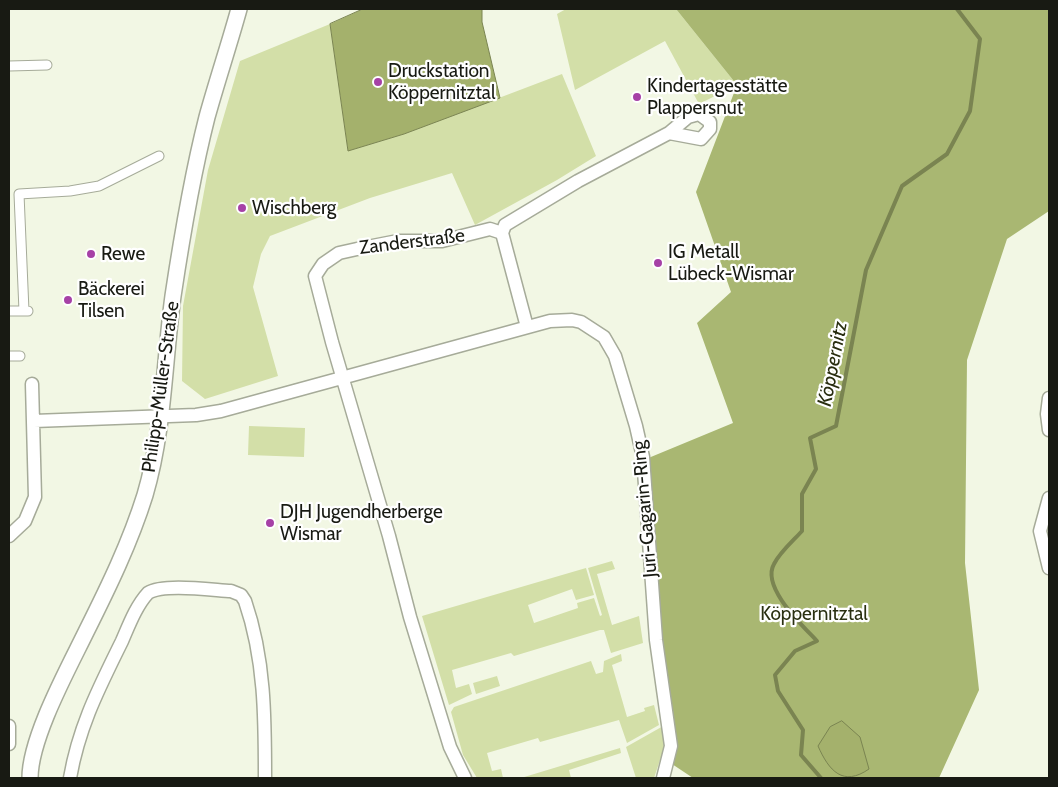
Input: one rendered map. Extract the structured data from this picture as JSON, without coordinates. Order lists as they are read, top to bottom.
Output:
{
  "streets": {
    "street": ["Zanderstraße", "Philipp-Müller-Straße", "Juri-Gagarin-Ring"]
  },
  "crossings": [
    ["Zanderstraße", "Juri-Gagarin-Ring"],
    ["Philipp-Müller-Straße", "Juri-Gagarin-Ring"]
  ],
  "water": ["Köppernitz"],
  "parks": ["Köppernitztal"],
  "places": [
    "Druckstation Köppernitztal",
    "Kindertagesstätte Plappersnut",
    "Wischberg",
    "Rewe",
    "IG Metall Lübeck-Wismar",
    "Bäckerei Tilsen",
    "DJH Jugendherberge Wismar"
  ]
}
